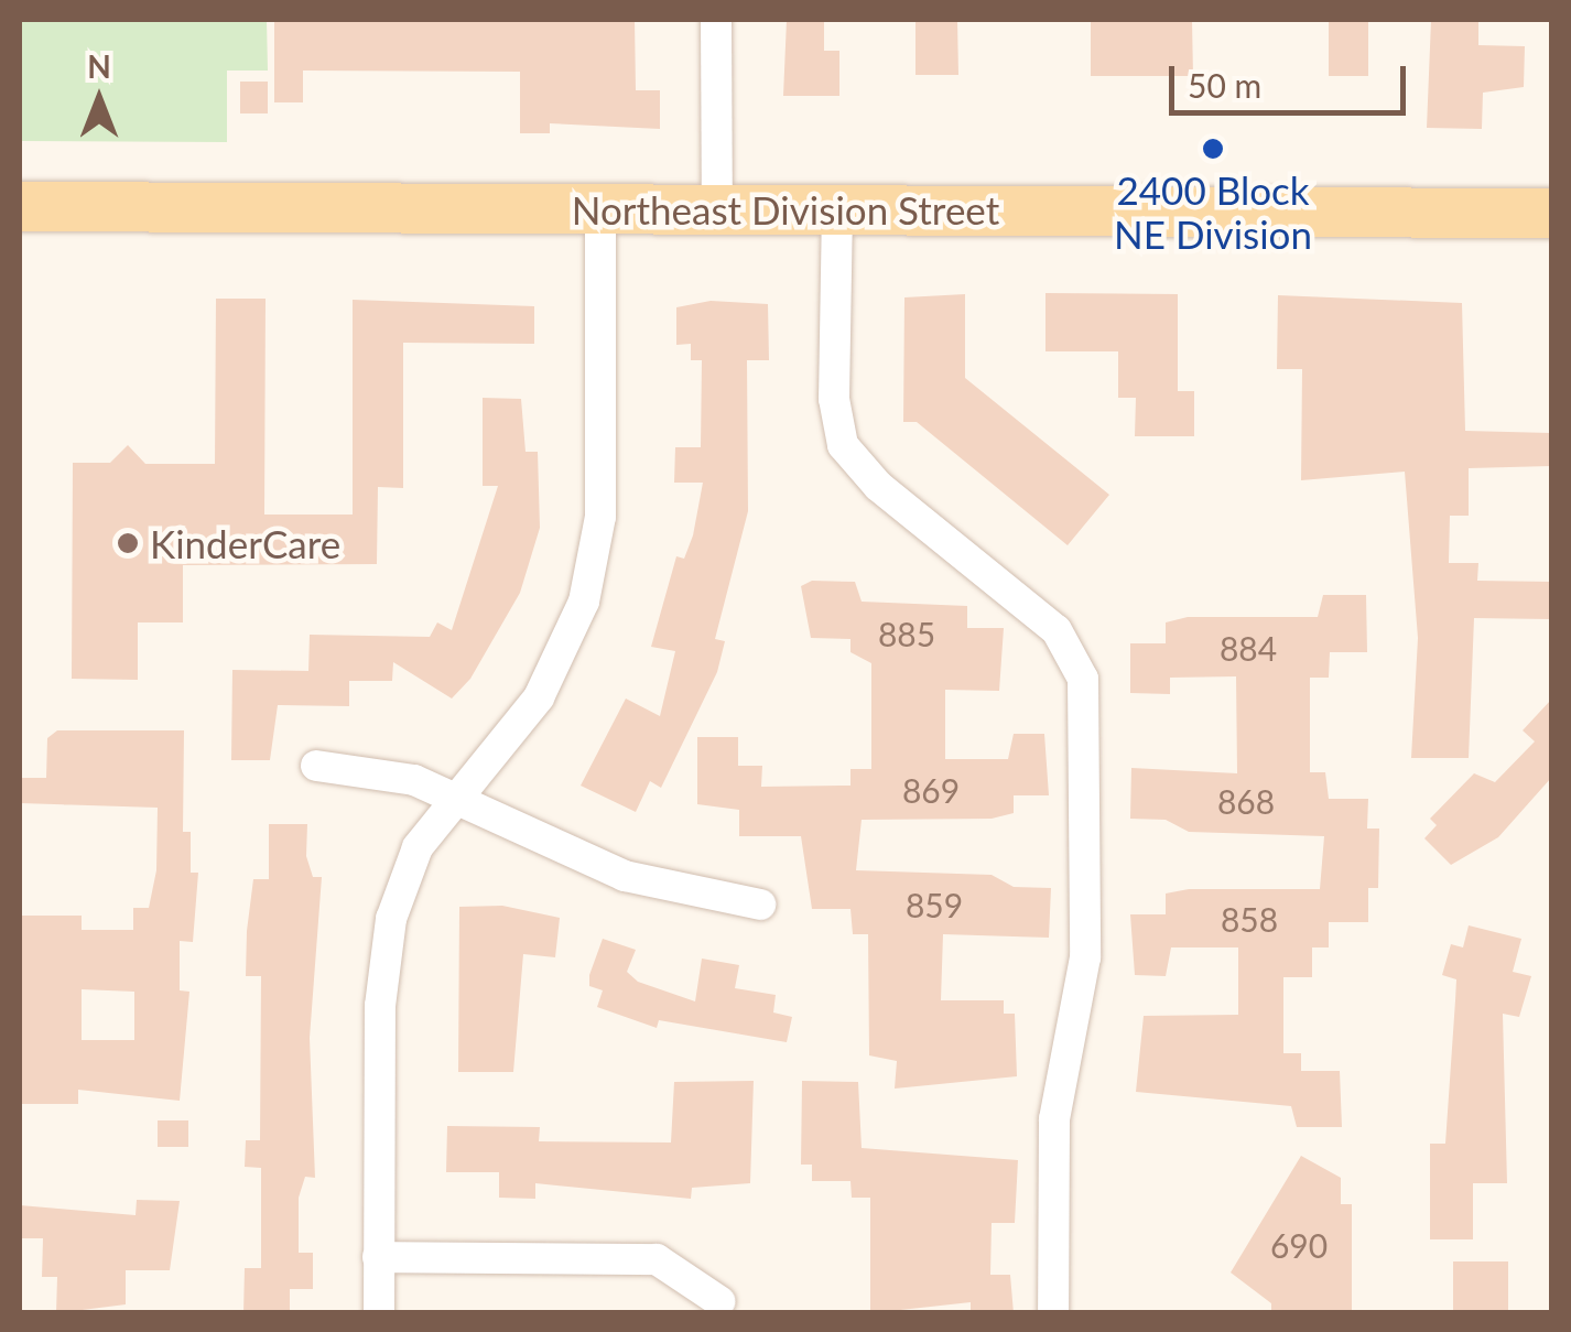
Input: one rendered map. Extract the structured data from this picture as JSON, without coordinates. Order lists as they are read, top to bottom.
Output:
{
  "streets": {
    "main road": ["Northeast Division Street"]
  },
  "places": ["2400 Block NE Division", "KinderCare"],
  "house_numbers": [
    "885",
    "884",
    "869",
    "868",
    "859",
    "858",
    "690"
  ],
  "scale_bar": "50 m",
  "north": "top"
}
